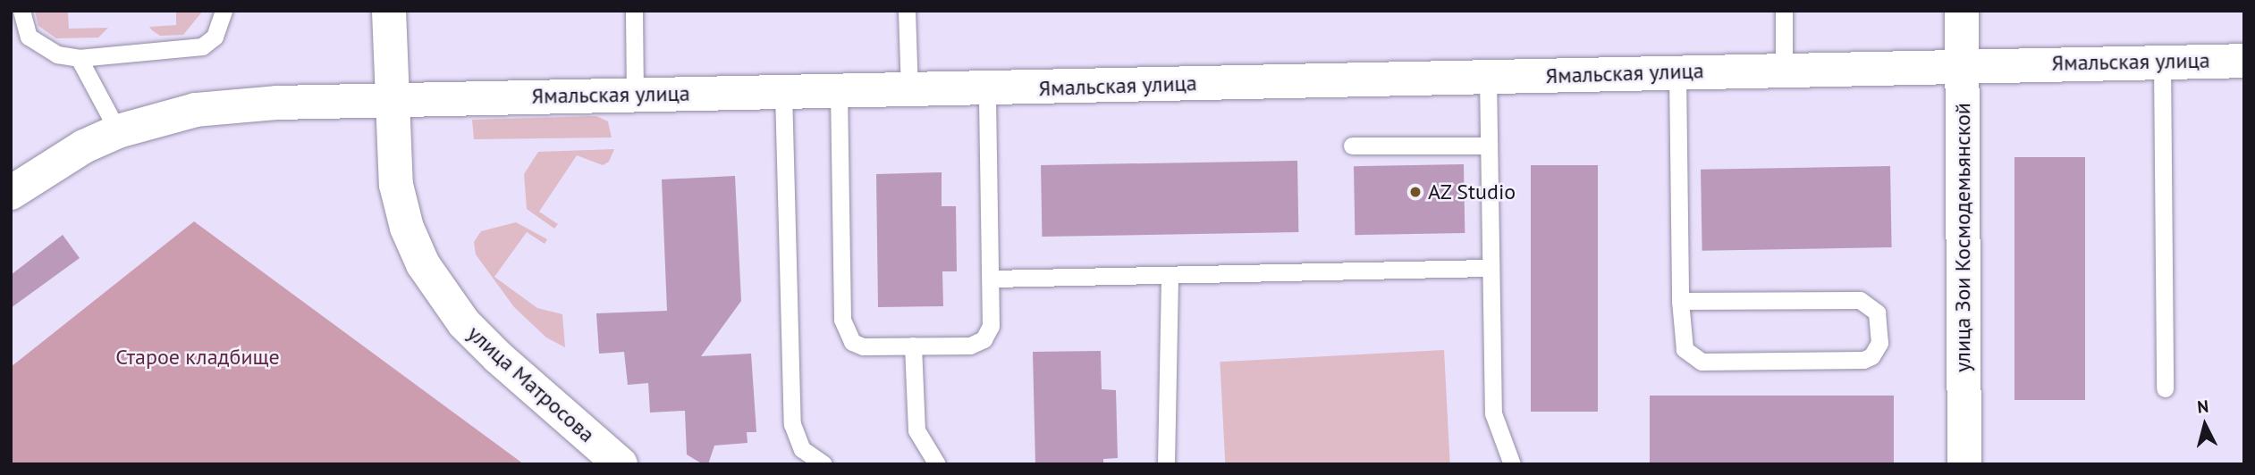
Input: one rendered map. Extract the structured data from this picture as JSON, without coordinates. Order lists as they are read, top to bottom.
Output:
{
  "streets": {
    "street": ["Ямальская улица", "улица Зои Космодемьянской", "улица Матросова"]
  },
  "crossings": [
    ["Ямальская улица", "улица Зои Космодемьянской"],
    ["Ямальская улица", "улица Матросова"]
  ],
  "parks": ["Старое кладбище"],
  "places": ["AZ Studio"],
  "north": "top"
}
